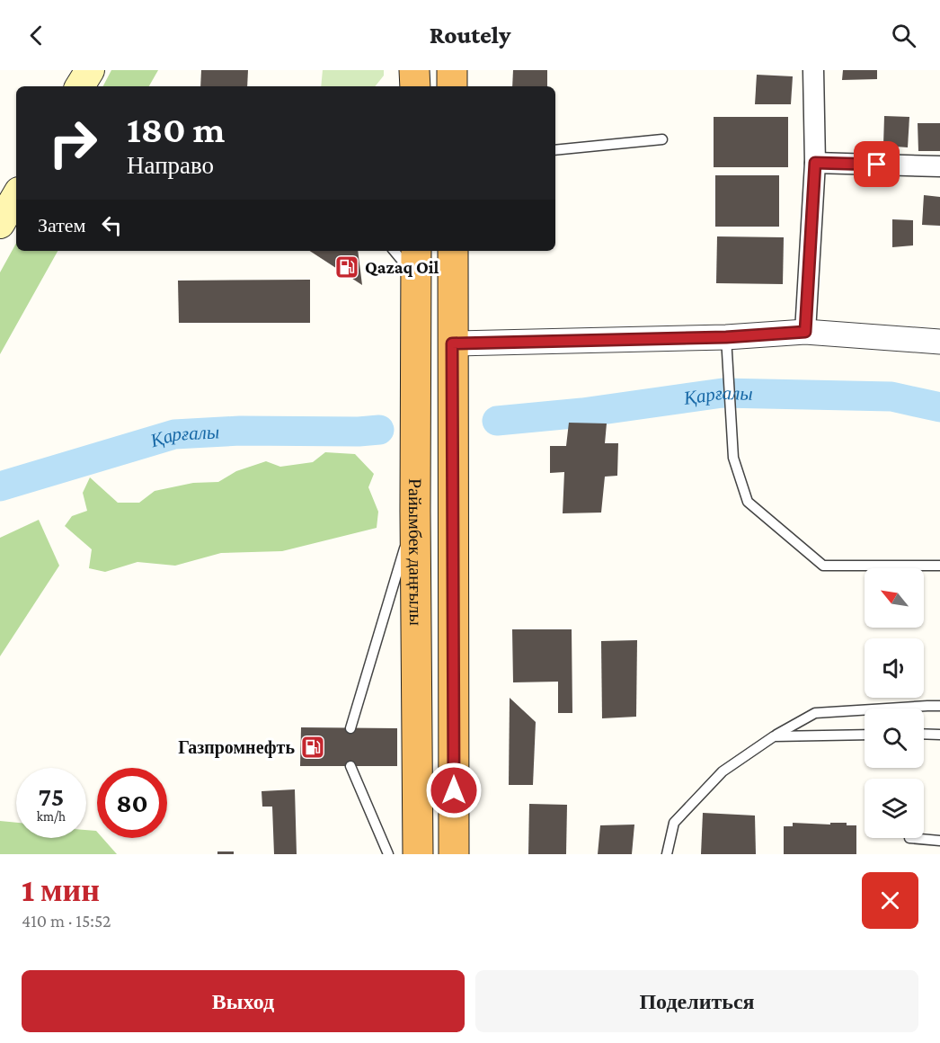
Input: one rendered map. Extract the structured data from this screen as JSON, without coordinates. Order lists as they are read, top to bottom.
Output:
{
  "streets": {
    "highway": ["Райымбек даңғылы"]
  },
  "water": ["Қарғалы"],
  "places": {
    "fuel station": ["Qazaq Oil", "Газпромнефть"]
  },
  "north": "top left",
  "page": {
    "header": "Routely",
    "turn": ["180 m", "Направо"],
    "then": "Затем",
    "speed": "75 km/h",
    "limit": "80",
    "heading": ["1 мин", "410 m · 15:52"],
    "buttons": ["Выход", "Поделиться"]
  }
}
